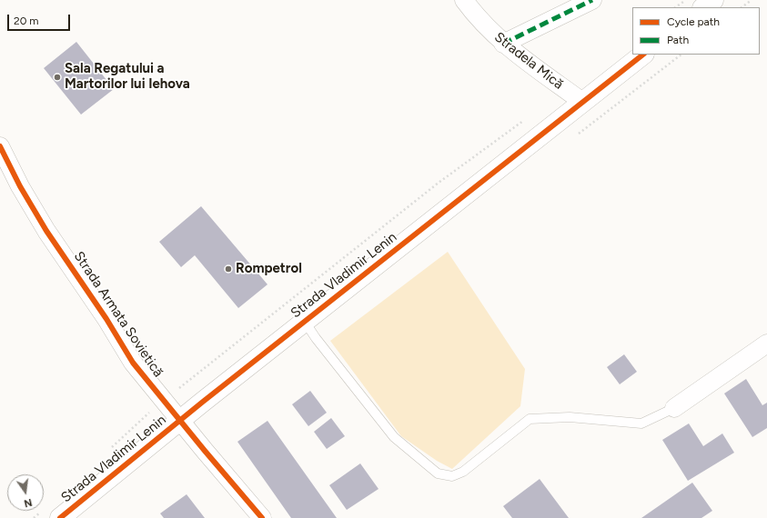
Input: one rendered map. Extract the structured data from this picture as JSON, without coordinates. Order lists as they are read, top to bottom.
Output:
{
  "streets": {
    "main road": ["Strada Vladimir Lenin"],
    "street": ["Stradela Mică", "Strada Armata Sovietică"]
  },
  "crossings": [
    ["Stradela Mică", "Strada Vladimir Lenin"],
    ["Strada Vladimir Lenin", "Strada Armata Sovietică"]
  ],
  "places": ["Sala Regatului a Martorilor lui Iehova", "Rompetrol"],
  "legend": ["Cycle path", "Path"],
  "scale_bar": "20 m",
  "north": "bottom"
}
